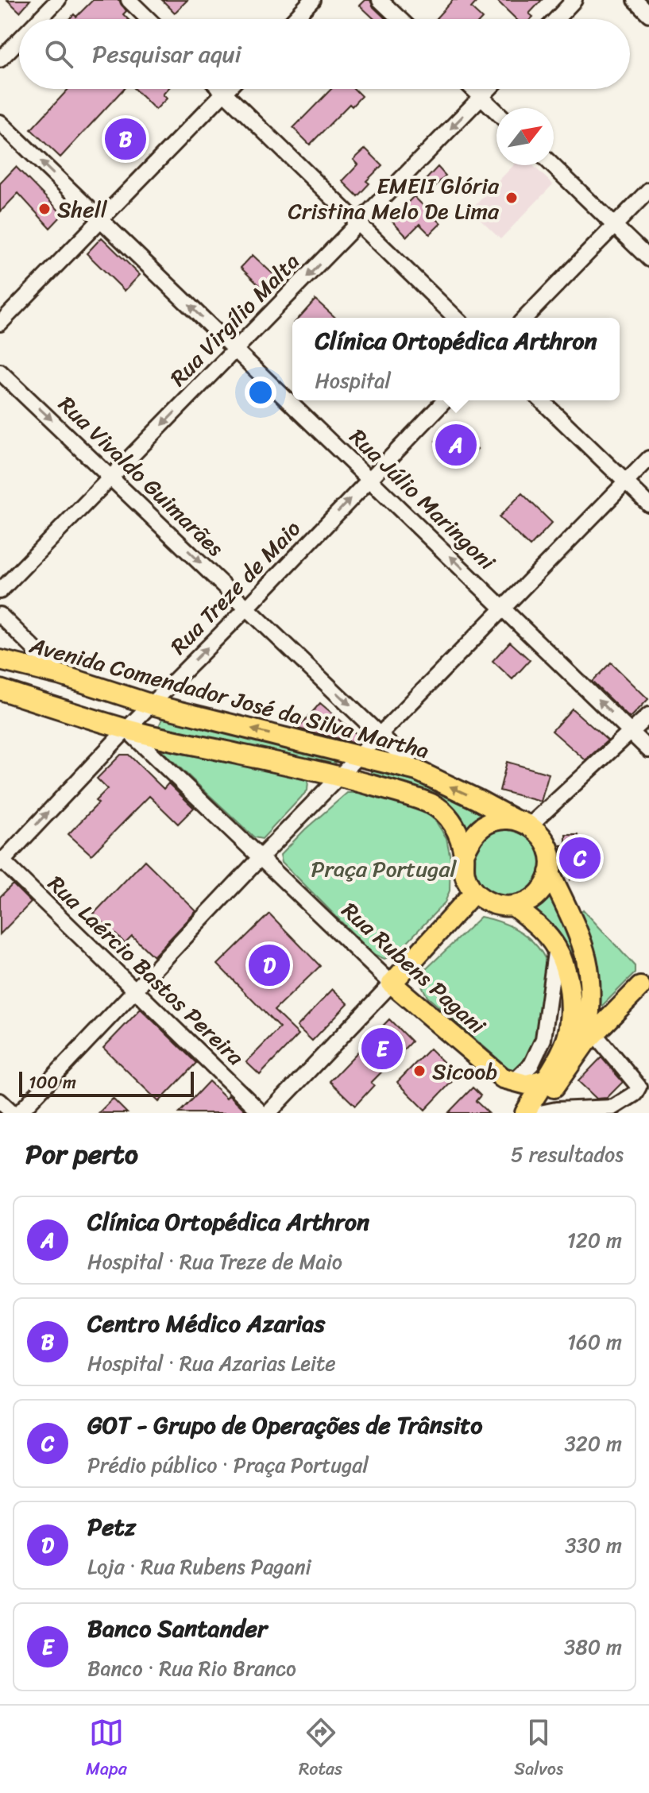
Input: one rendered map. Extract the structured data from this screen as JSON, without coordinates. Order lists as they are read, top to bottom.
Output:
{
  "streets": {
    "main road": ["Avenida Comendador José da Silva Martha", "Rua Rubens Pagani"],
    "street": [
      "Rua Virgílio Malta",
      "Rua Vivaldo Guimarães",
      "Rua Júlio Maringoni",
      "Rua Treze de Maio",
      "Rua Laércio Bastos Pereira"
    ]
  },
  "crossings": [
    ["Rua Virgílio Malta", "Rua Vivaldo Guimarães"],
    ["Rua Virgílio Malta", "Rua Júlio Maringoni"],
    ["Rua Vivaldo Guimarães", "Rua Treze de Maio"],
    ["Rua Vivaldo Guimarães", "Avenida Comendador José da Silva Martha"],
    ["Rua Júlio Maringoni", "Rua Treze de Maio"],
    ["Rua Treze de Maio", "Avenida Comendador José da Silva Martha"],
    ["Rua Treze de Maio", "Rua Rubens Pagani"],
    ["Rua Treze de Maio", "Rua Laércio Bastos Pereira"]
  ],
  "one_way": [
    "Rua Virgílio Malta",
    "Rua Vivaldo Guimarães",
    "Rua Júlio Maringoni",
    "Rua Treze de Maio"
  ],
  "parks": ["Praça Portugal"],
  "places": ["EMEII Glória Cristina Melo De Lima", "Shell", "Sicoob"],
  "scale_bar": "100 m",
  "north": "top right",
  "page": {
    "search": "Pesquisar aqui",
    "pins": [
      "B",
      "A",
      "C",
      "D",
      "E"
    ],
    "popup": ["Clínica Ortopédica Arthron", "Hospital"],
    "scale": "100 m",
    "heading": ["Por perto", "5 resultados"],
    "list": [
      {
        "mark": "A",
        "name": "Clínica Ortopédica Arthron",
        "note": "Hospital · Rua Treze de Maio",
        "value": "120 m"
      },
      {
        "mark": "B",
        "name": "Centro Médico Azarias",
        "note": "Hospital · Rua Azarias Leite",
        "value": "160 m"
      },
      {
        "mark": "C",
        "name": "GOT - Grupo de Operações de Trânsito",
        "note": "Prédio público · Praça Portugal",
        "value": "320 m"
      },
      {
        "mark": "D",
        "name": "Petz",
        "note": "Loja · Rua Rubens Pagani",
        "value": "330 m"
      },
      {
        "mark": "E",
        "name": "Banco Santander",
        "note": "Banco · Rua Rio Branco",
        "value": "380 m"
      }
    ],
    "nav": ["Mapa", "Rotas", "Salvos"]
  }
}
